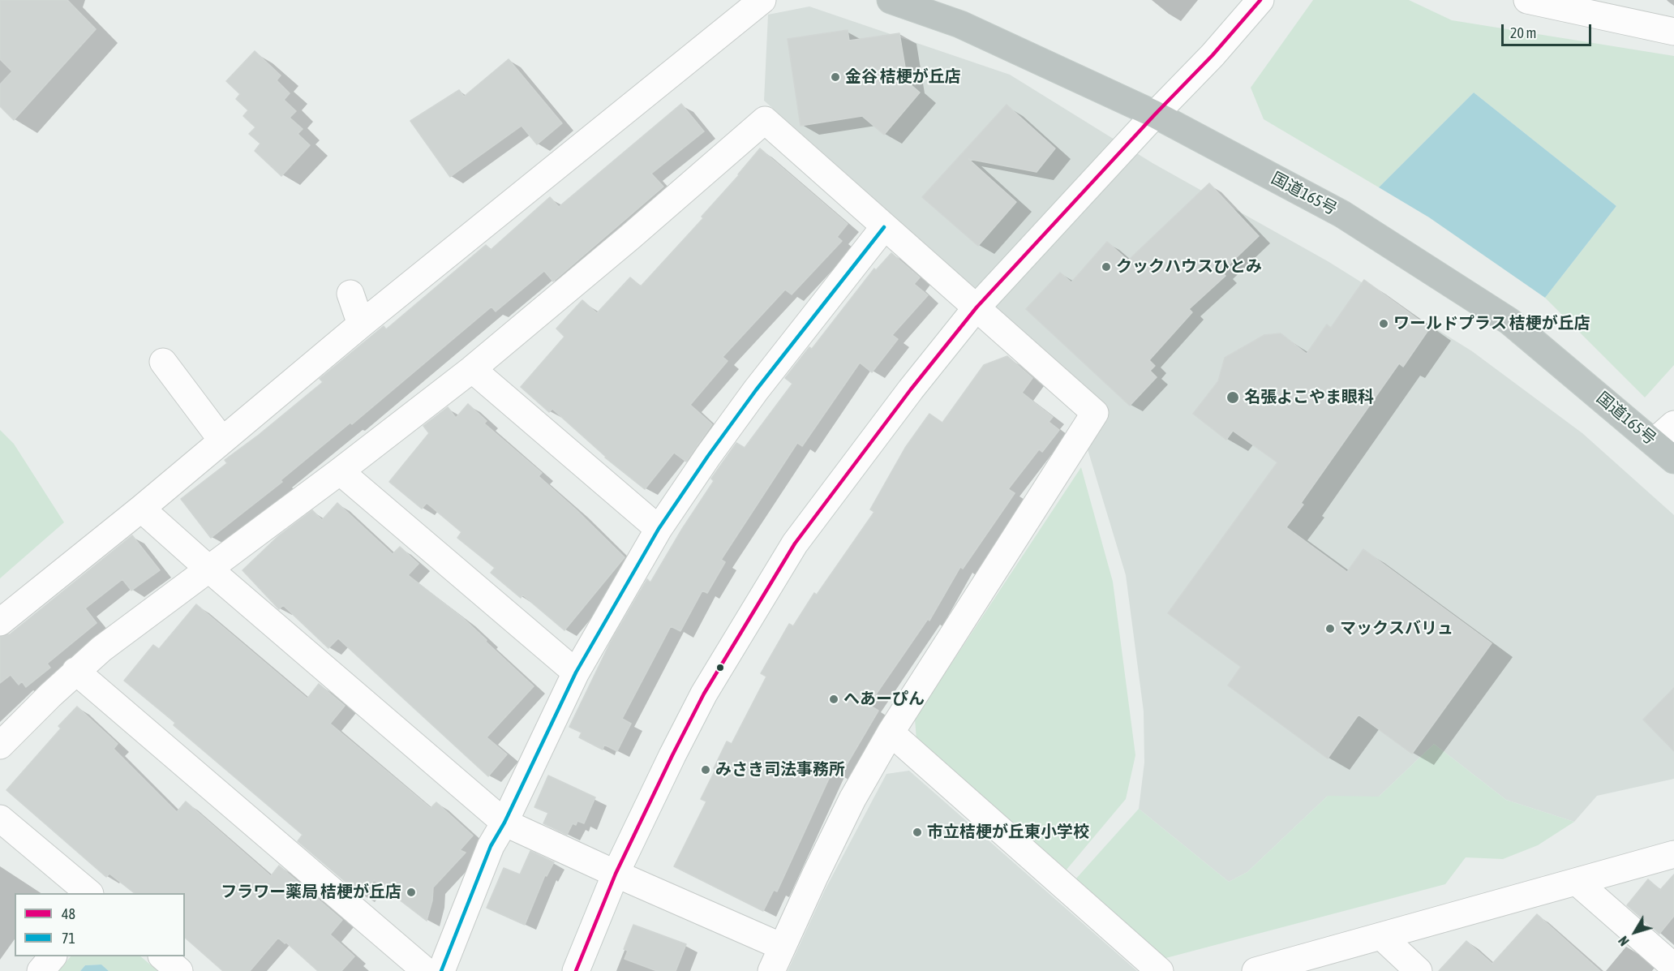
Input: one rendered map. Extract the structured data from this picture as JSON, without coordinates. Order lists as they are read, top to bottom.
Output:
{
  "streets": {
    "highway": ["国道165号"]
  },
  "places": [
    "金谷 桔梗が丘店",
    "クックハウスひとみ",
    "ワールドプラス 桔梗が丘店",
    "名張よこやま眼科",
    "マックスバリュ",
    "へあーぴん",
    "みさき司法事務所",
    "市立桔梗が丘東小学校",
    "フラワー薬局 桔梗が丘店"
  ],
  "lines": ["transit line 48", "transit line 71"],
  "legend": ["48", "71"],
  "scale_bar": "20 m",
  "north": "bottom left"
}
